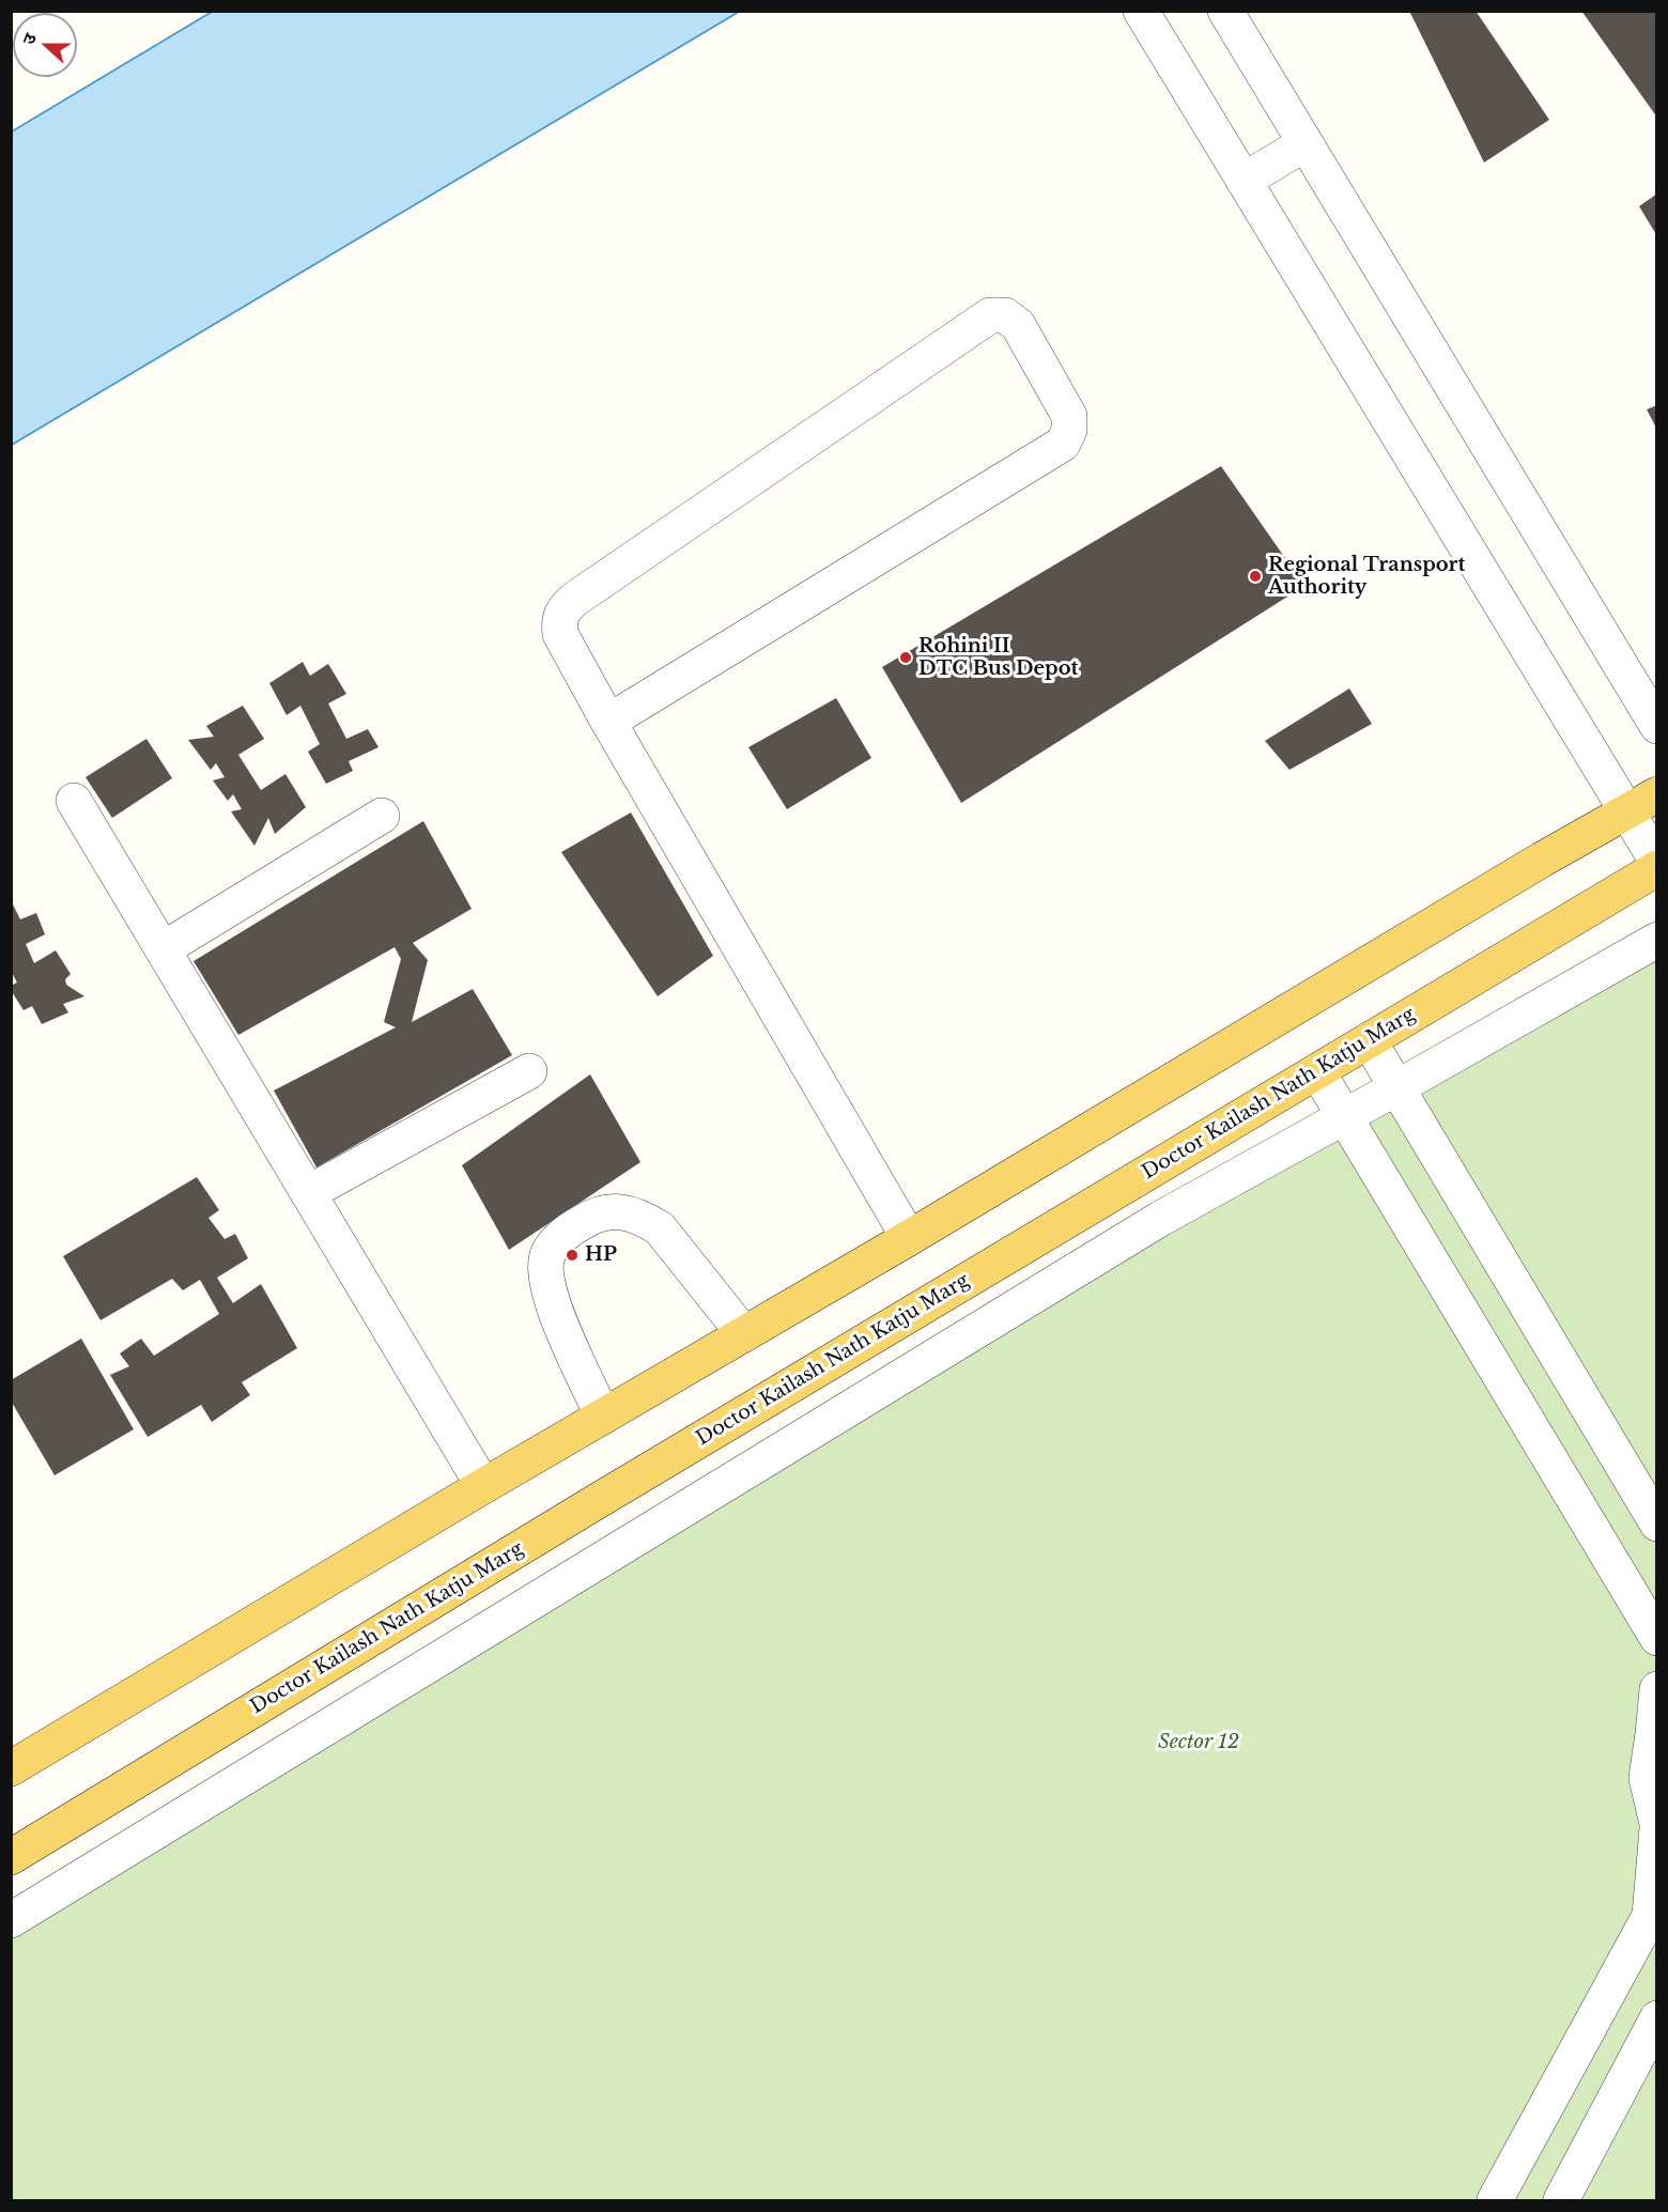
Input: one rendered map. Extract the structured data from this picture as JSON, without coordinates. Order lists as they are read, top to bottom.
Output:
{
  "streets": {
    "main road": ["Doctor Kailash Nath Katju Marg"]
  },
  "parks": ["Sector 12"],
  "places": ["Regional Transport Authority", "Rohini II DTC Bus Depot", "HP"],
  "north": "left"
}
